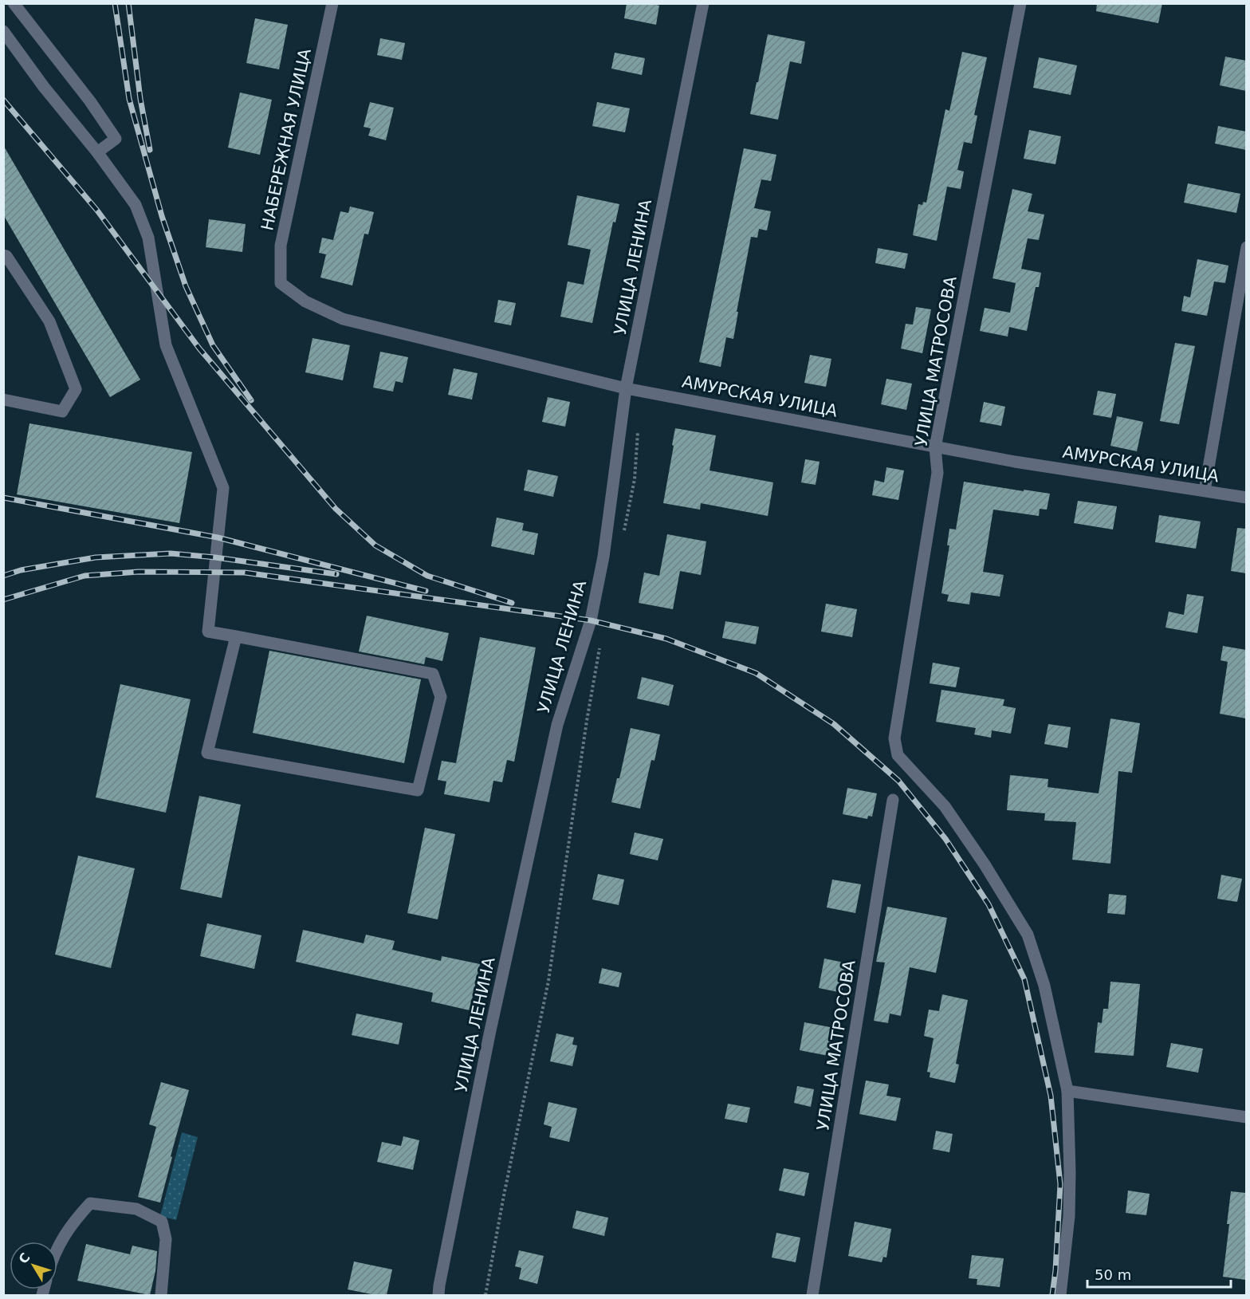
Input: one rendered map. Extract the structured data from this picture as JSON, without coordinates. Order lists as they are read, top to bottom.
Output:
{
  "streets": {
    "street": [
      "НАБЕРЕЖНАЯ УЛИЦА",
      "УЛИЦА ЛЕНИНА",
      "УЛИЦА МАТРОСОВА",
      "АМУРСКАЯ УЛИЦА"
    ]
  },
  "crossings": [
    ["НАБЕРЕЖНАЯ УЛИЦА", "АМУРСКАЯ УЛИЦА"],
    ["УЛИЦА ЛЕНИНА", "АМУРСКАЯ УЛИЦА"],
    ["УЛИЦА МАТРОСОВА", "АМУРСКАЯ УЛИЦА"]
  ],
  "scale_bar": "50 m",
  "north": "top left"
}
